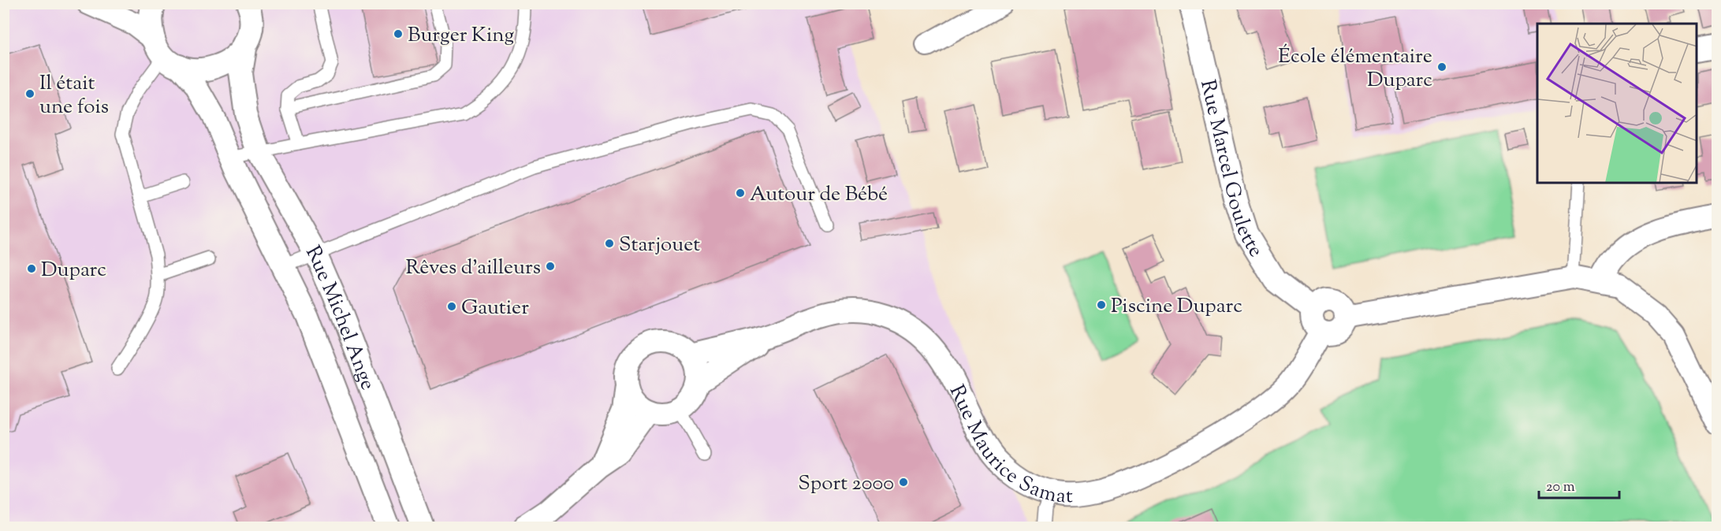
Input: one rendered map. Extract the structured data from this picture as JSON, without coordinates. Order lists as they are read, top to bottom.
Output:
{
  "streets": {
    "street": ["Rue Marcel Goulette", "Rue Michel Ange", "Rue Maurice Samat"]
  },
  "crossings": [
    ["Rue Marcel Goulette", "Rue Maurice Samat"]
  ],
  "places": [
    "Burger King",
    "École élémentaire Duparc",
    "Il était une fois",
    "Autour de Bébé",
    "Starjouet",
    "Rêves d'ailleurs",
    "Duparc",
    "Piscine Duparc",
    "Gautier",
    "Sport 2000"
  ],
  "scale_bar": "20 m"
}
